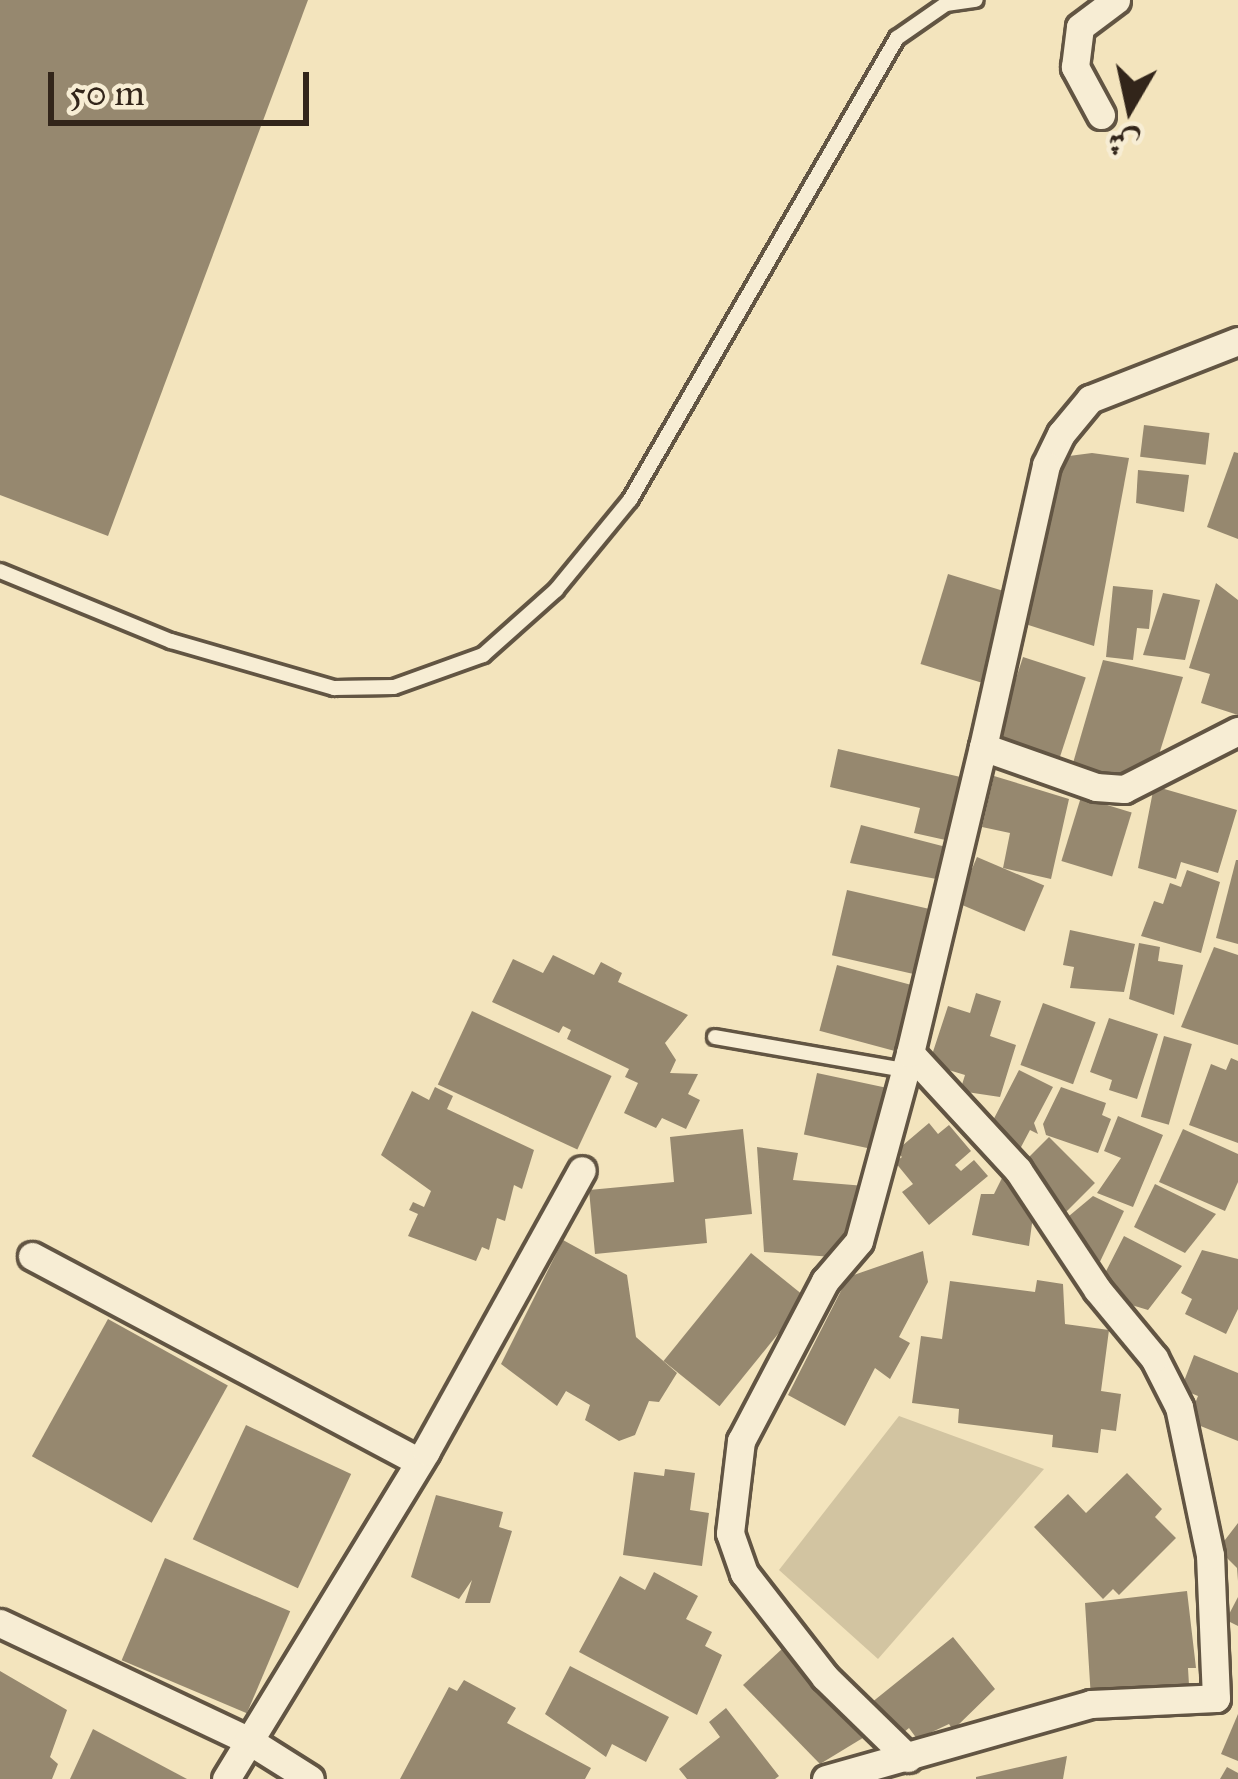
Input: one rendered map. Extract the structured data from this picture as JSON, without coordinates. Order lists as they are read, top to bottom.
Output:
{
  "scale_bar": "50 m",
  "north": "bottom"
}
